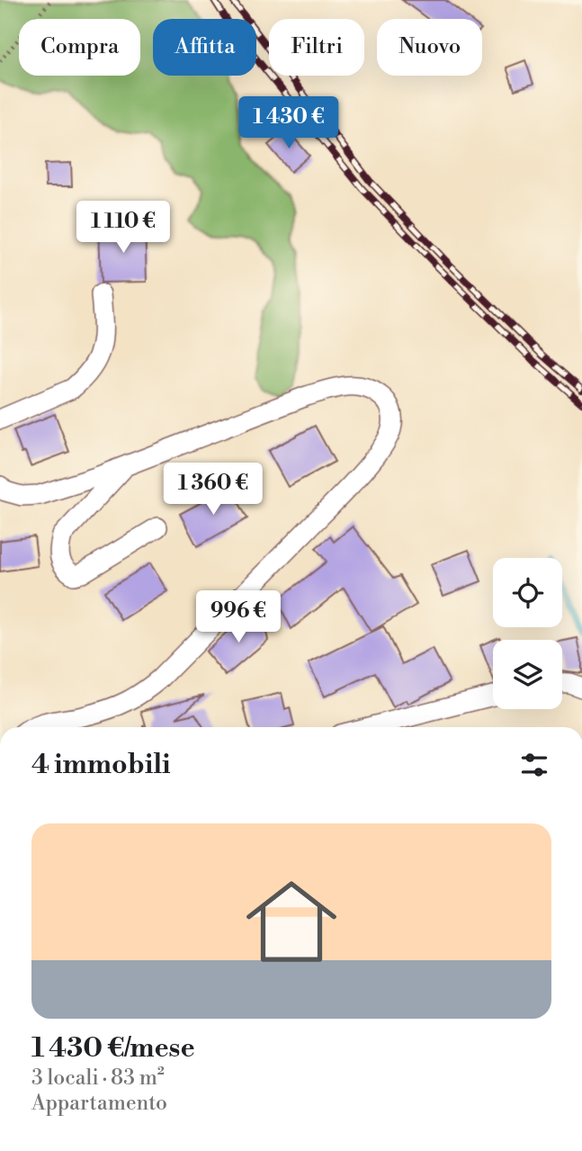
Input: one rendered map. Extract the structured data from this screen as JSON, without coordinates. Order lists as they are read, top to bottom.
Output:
{
  "page": {
    "chip": [
      "Compra",
      "Affitta",
      "Filtri",
      "Nuovo"
    ],
    "price": [
      "1 430 €",
      "1 110 €",
      "1 360 €",
      "996 €"
    ],
    "heading": "4 immobili",
    "list": [
      {
        "name": "1 430 €/mese",
        "note": "3 locali · 83 m² · Appartamento"
      }
    ]
  }
}
